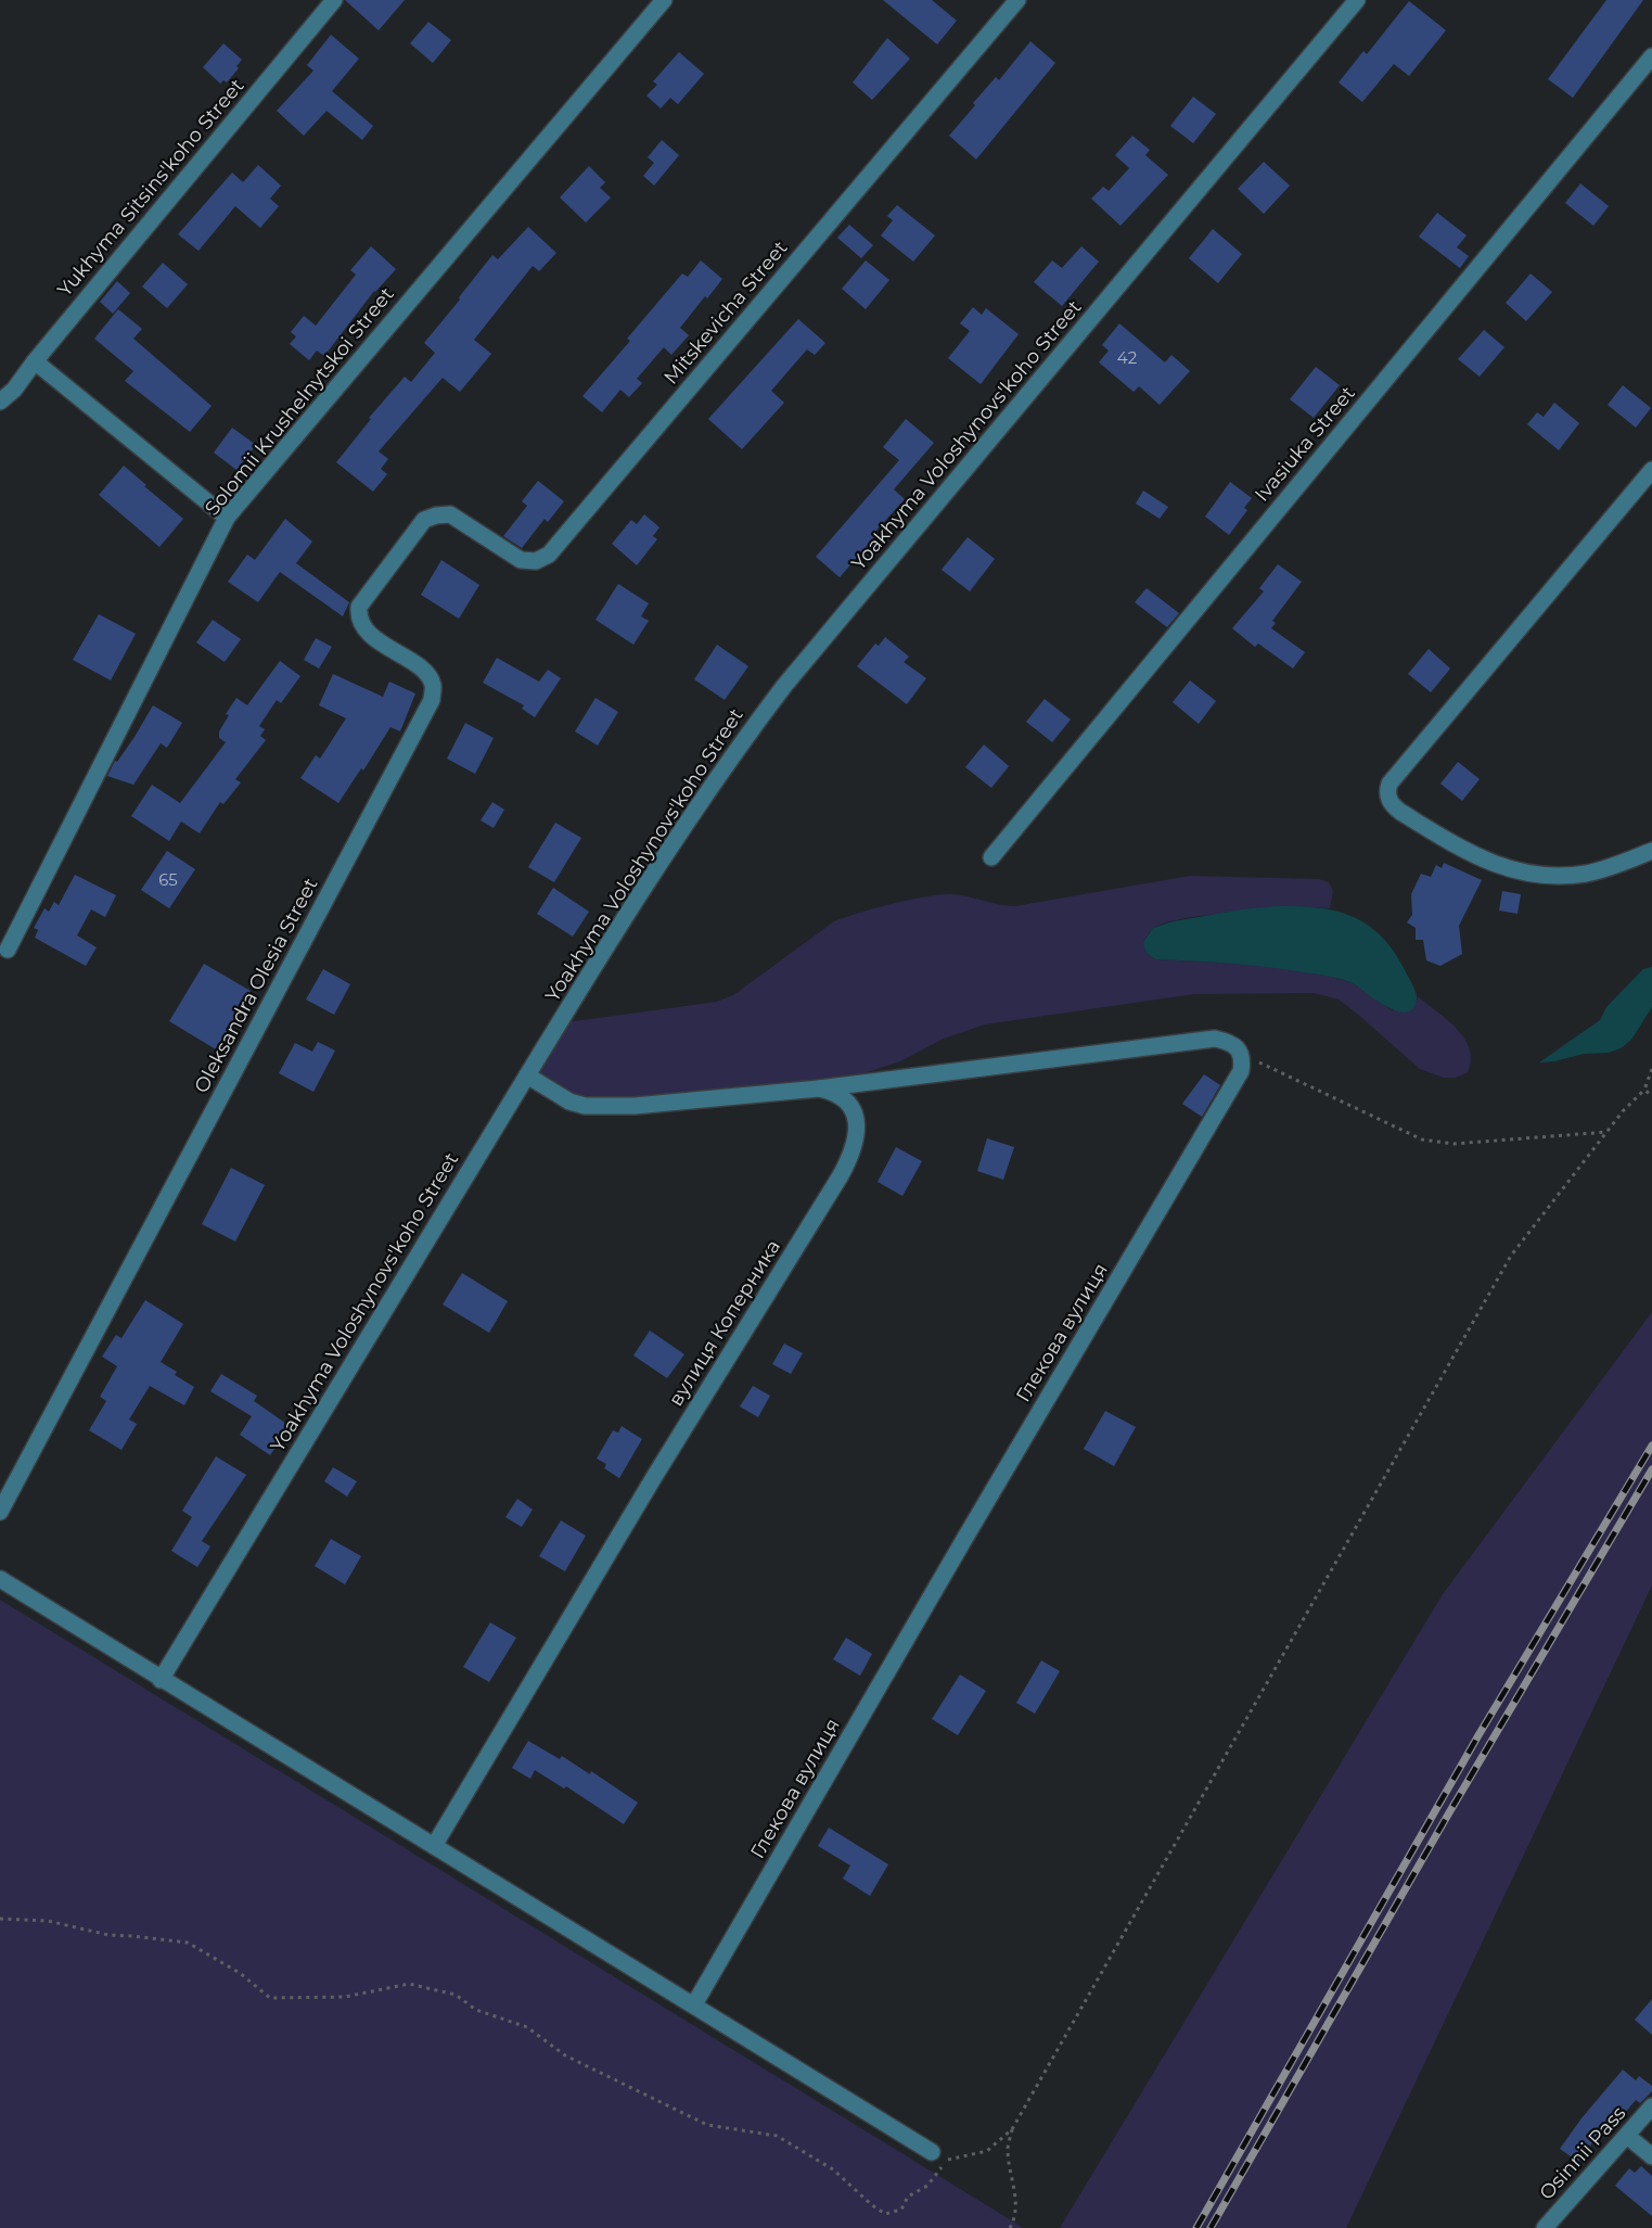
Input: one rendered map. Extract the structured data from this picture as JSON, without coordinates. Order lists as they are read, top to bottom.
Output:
{
  "streets": {
    "street": [
      "Yukhyma Sitsins'koho Street",
      "Mitskevicha Street",
      "Solomii Krushelnytskoi Street",
      "Yoakhyma Voloshynovs'koho Street",
      "Ivasiuka Street",
      "Oleksandra Olesia Street",
      "вулиця Коперника",
      "Глекова вулиця",
      "Osinnii Pass"
    ]
  },
  "crossings": [
    ["Mitskevicha Street", "Oleksandra Olesia Street"]
  ],
  "house_numbers": ["42", "65"]
}
